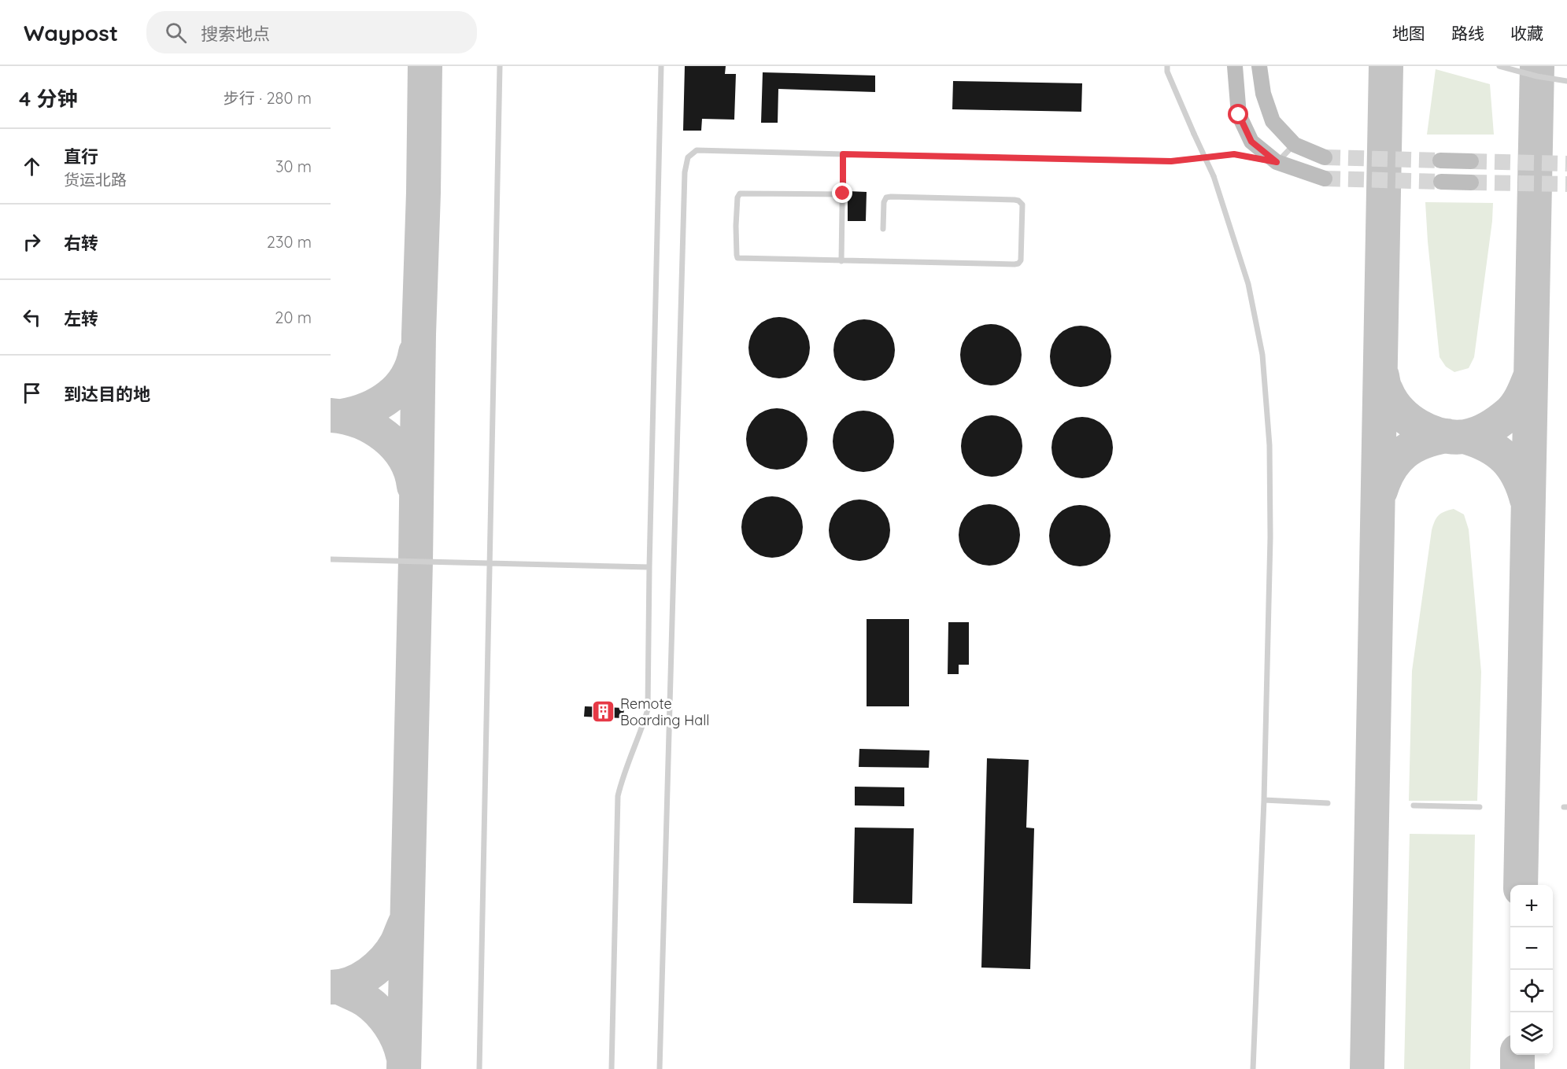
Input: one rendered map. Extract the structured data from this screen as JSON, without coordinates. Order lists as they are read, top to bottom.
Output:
{
  "places": {
    "building": ["Remote Boarding Hall"]
  },
  "page": {
    "header": "Waypost",
    "search": "搜索地点",
    "nav": ["地图", "路线", "收藏"],
    "heading": ["4 分钟", "步行 · 280 m"],
    "list": [
      ["直行", "货运北路", "30 m"],
      ["右转", "230 m"],
      ["左转", "20 m"],
      "到达目的地"
    ],
    "map_buttons": ["+", "−"]
  }
}
